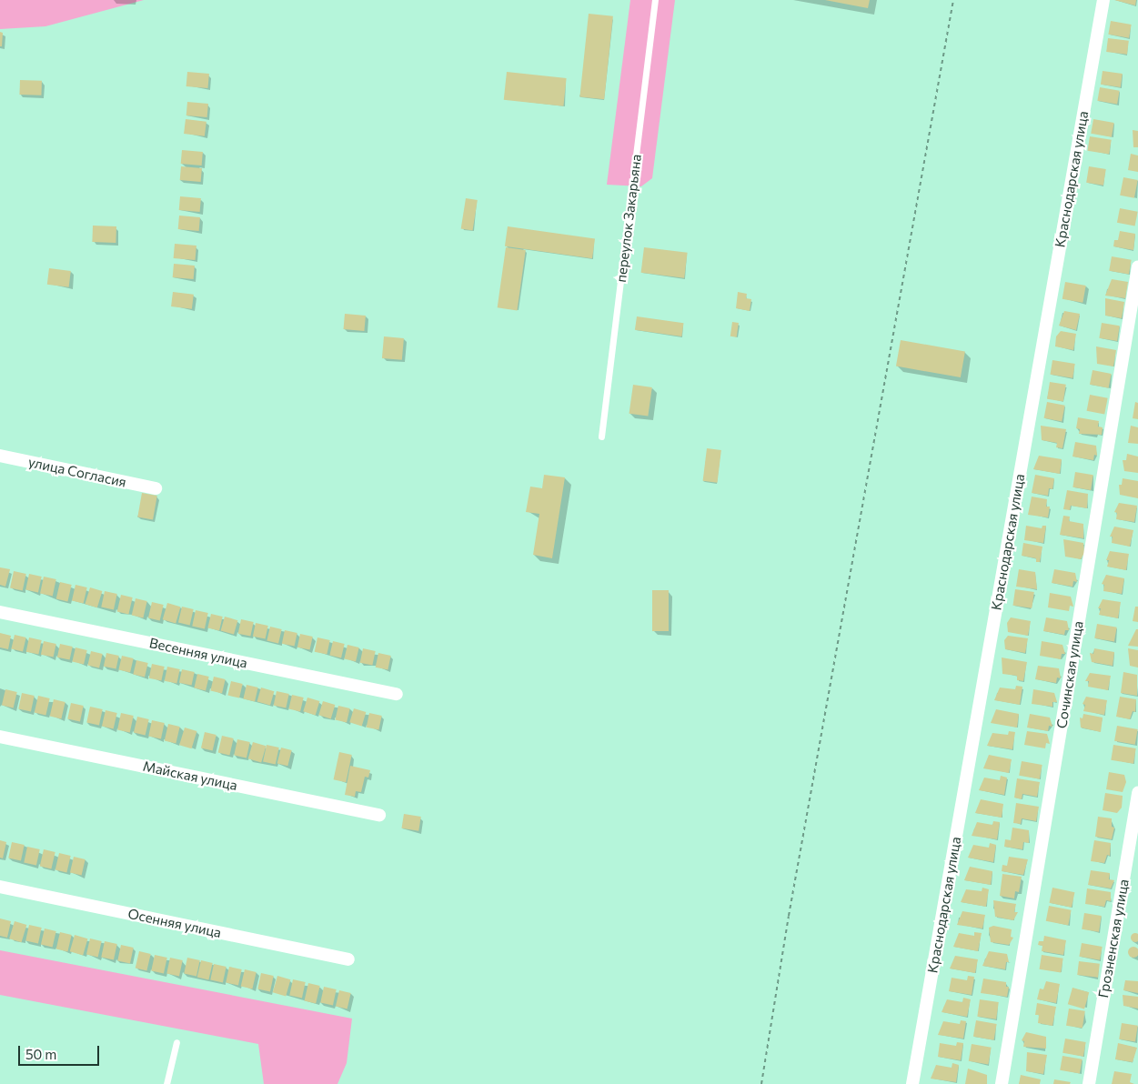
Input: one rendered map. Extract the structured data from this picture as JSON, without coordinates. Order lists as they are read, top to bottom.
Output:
{
  "streets": {
    "street": [
      "Краснодарская улица",
      "улица Согласия",
      "Весенняя улица",
      "Сочинская улица",
      "Майская улица",
      "Осенняя улица",
      "Грозненская улица"
    ],
    "lane": ["переулок Закарьяна"]
  },
  "scale_bar": "50 m"
}
